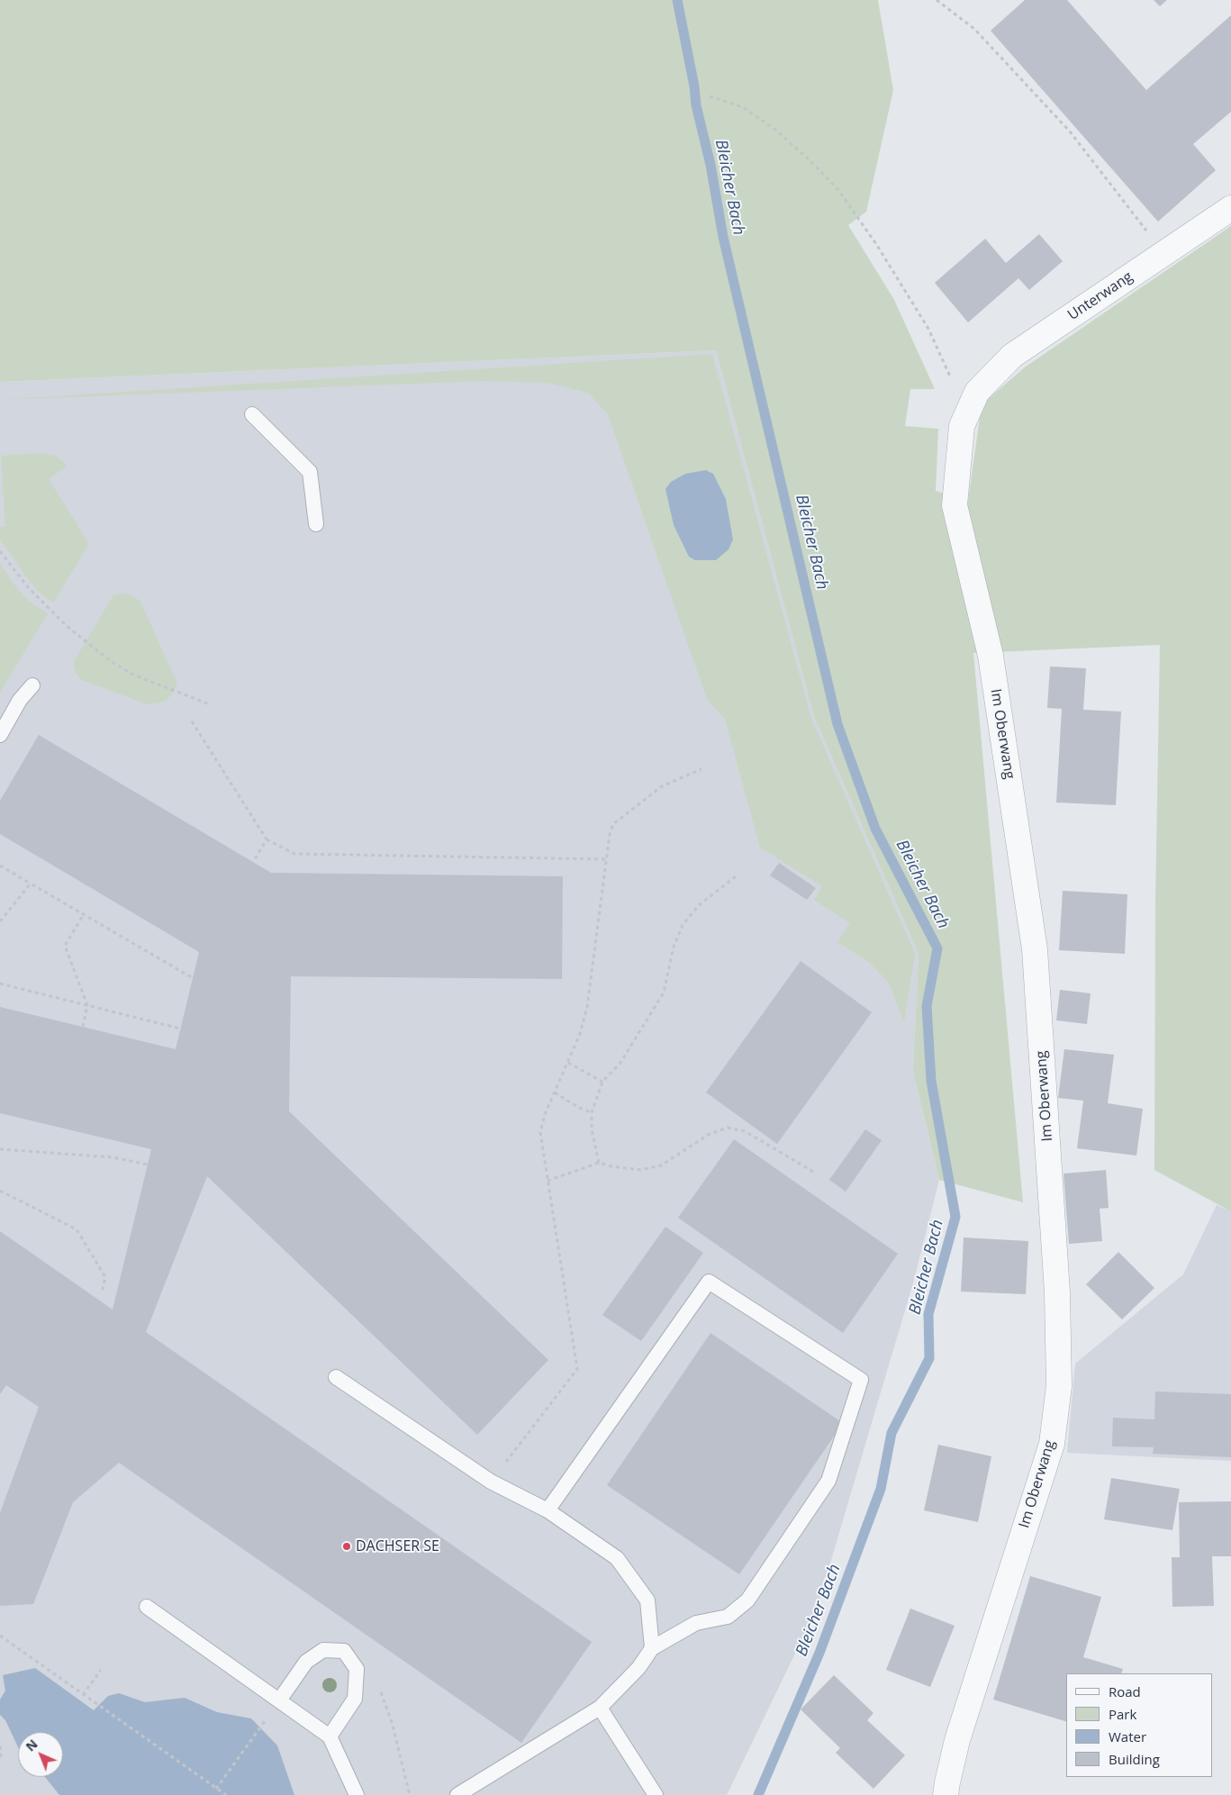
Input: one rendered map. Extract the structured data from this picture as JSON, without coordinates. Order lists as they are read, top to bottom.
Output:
{
  "streets": {
    "street": ["Unterwang", "Im Oberwang"]
  },
  "crossings": [
    ["Unterwang", "Im Oberwang"]
  ],
  "water": ["Bleicher Bach"],
  "places": ["DACHSER SE"],
  "legend": [
    "Road",
    "Park",
    "Water",
    "Building"
  ],
  "north": "top left"
}
